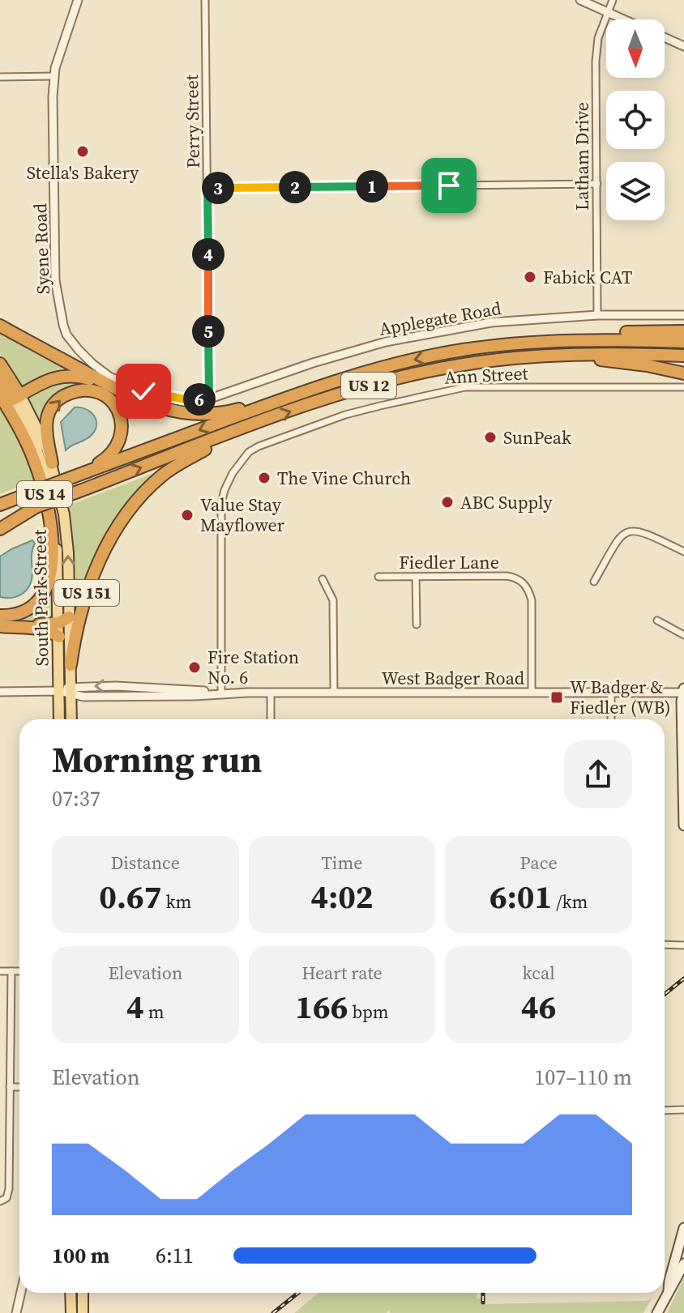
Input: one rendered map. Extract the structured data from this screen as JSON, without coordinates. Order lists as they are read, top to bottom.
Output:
{
  "streets": {
    "highway": ["US 12", "US 14", "US 151"],
    "main road": ["South Park Street"],
    "street": [
      "Perry Street",
      "Latham Drive",
      "Syene Road",
      "Applegate Road",
      "Ann Street",
      "Fiedler Lane",
      "West Badger Road"
    ]
  },
  "crossings": [
    ["Perry Street", "Syene Road"],
    ["Perry Street", "Applegate Road"],
    ["Latham Drive", "Applegate Road"],
    ["Syene Road", "Applegate Road"],
    ["Ann Street", "West Badger Road"],
    ["US 12", "US 14"],
    ["US 12", "US 151"],
    ["US 14", "South Park Street"],
    ["Fiedler Lane", "West Badger Road"],
    ["US 151", "South Park Street"],
    ["South Park Street", "West Badger Road"]
  ],
  "places": {
    "other": [
      "Stella's Bakery",
      "Fabick CAT",
      "SunPeak",
      "The Vine Church",
      "ABC Supply",
      "Value Stay Mayflower",
      "Fire Station No. 6"
    ],
    "transit": ["W Badger & Fiedler (WB)"]
  },
  "north": "bottom",
  "page": {
    "pins": [
      "1",
      "2",
      "3",
      "4",
      "5",
      "6"
    ],
    "heading": ["Morning run", "07:37"],
    "stats": [
      ["Distance", "0.67 km"],
      ["Time", "4:02"],
      ["Pace", "6:01 /km"],
      ["Elevation", "4 m"],
      ["Heart rate", "166 bpm"],
      ["kcal", "46"]
    ],
    "chart": ["Elevation", "107–110 m"],
    "list": [
      {
        "name": "100 m",
        "note": "6:11"
      }
    ]
  }
}
